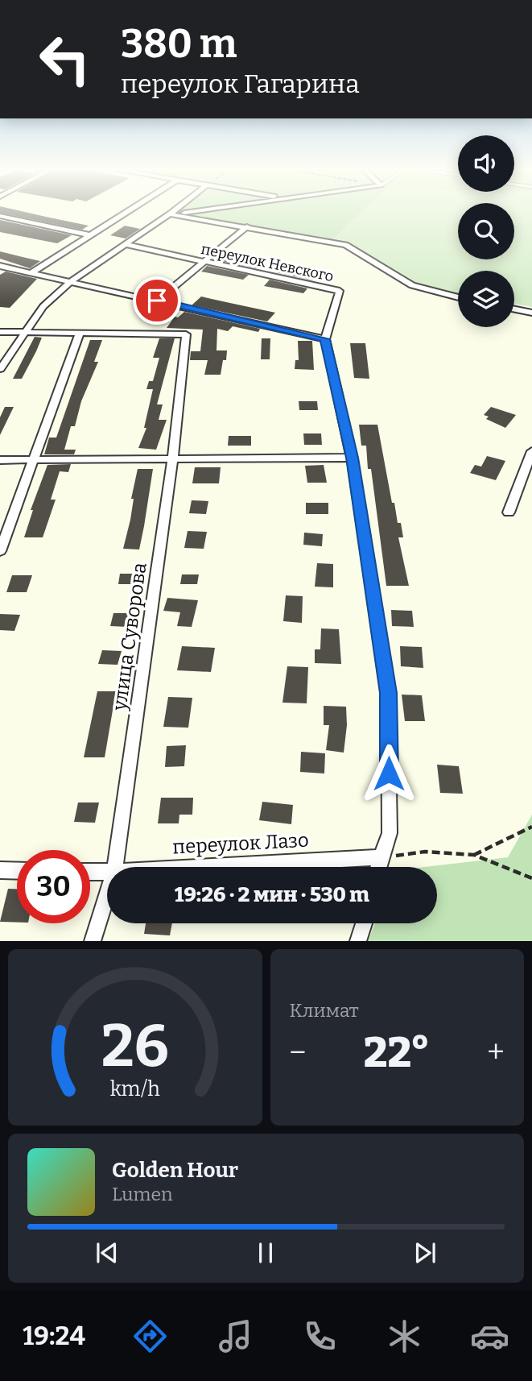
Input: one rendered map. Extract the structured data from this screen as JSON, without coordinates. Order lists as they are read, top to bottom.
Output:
{
  "streets": {
    "street": ["переулок Невского", "улица Суворова", "переулок Лазо"]
  },
  "page": {
    "turn": ["380 m", "переулок Гагарина"],
    "limit": "30",
    "trip": "19:26 · 2 мин · 530 m",
    "tile": "Климат",
    "heat": ["−", "22°", "+"],
    "song": ["Golden Hour", "Lumen"],
    "tabs": "19:24",
    "gauge": ["26", "km/h"]
  }
}
